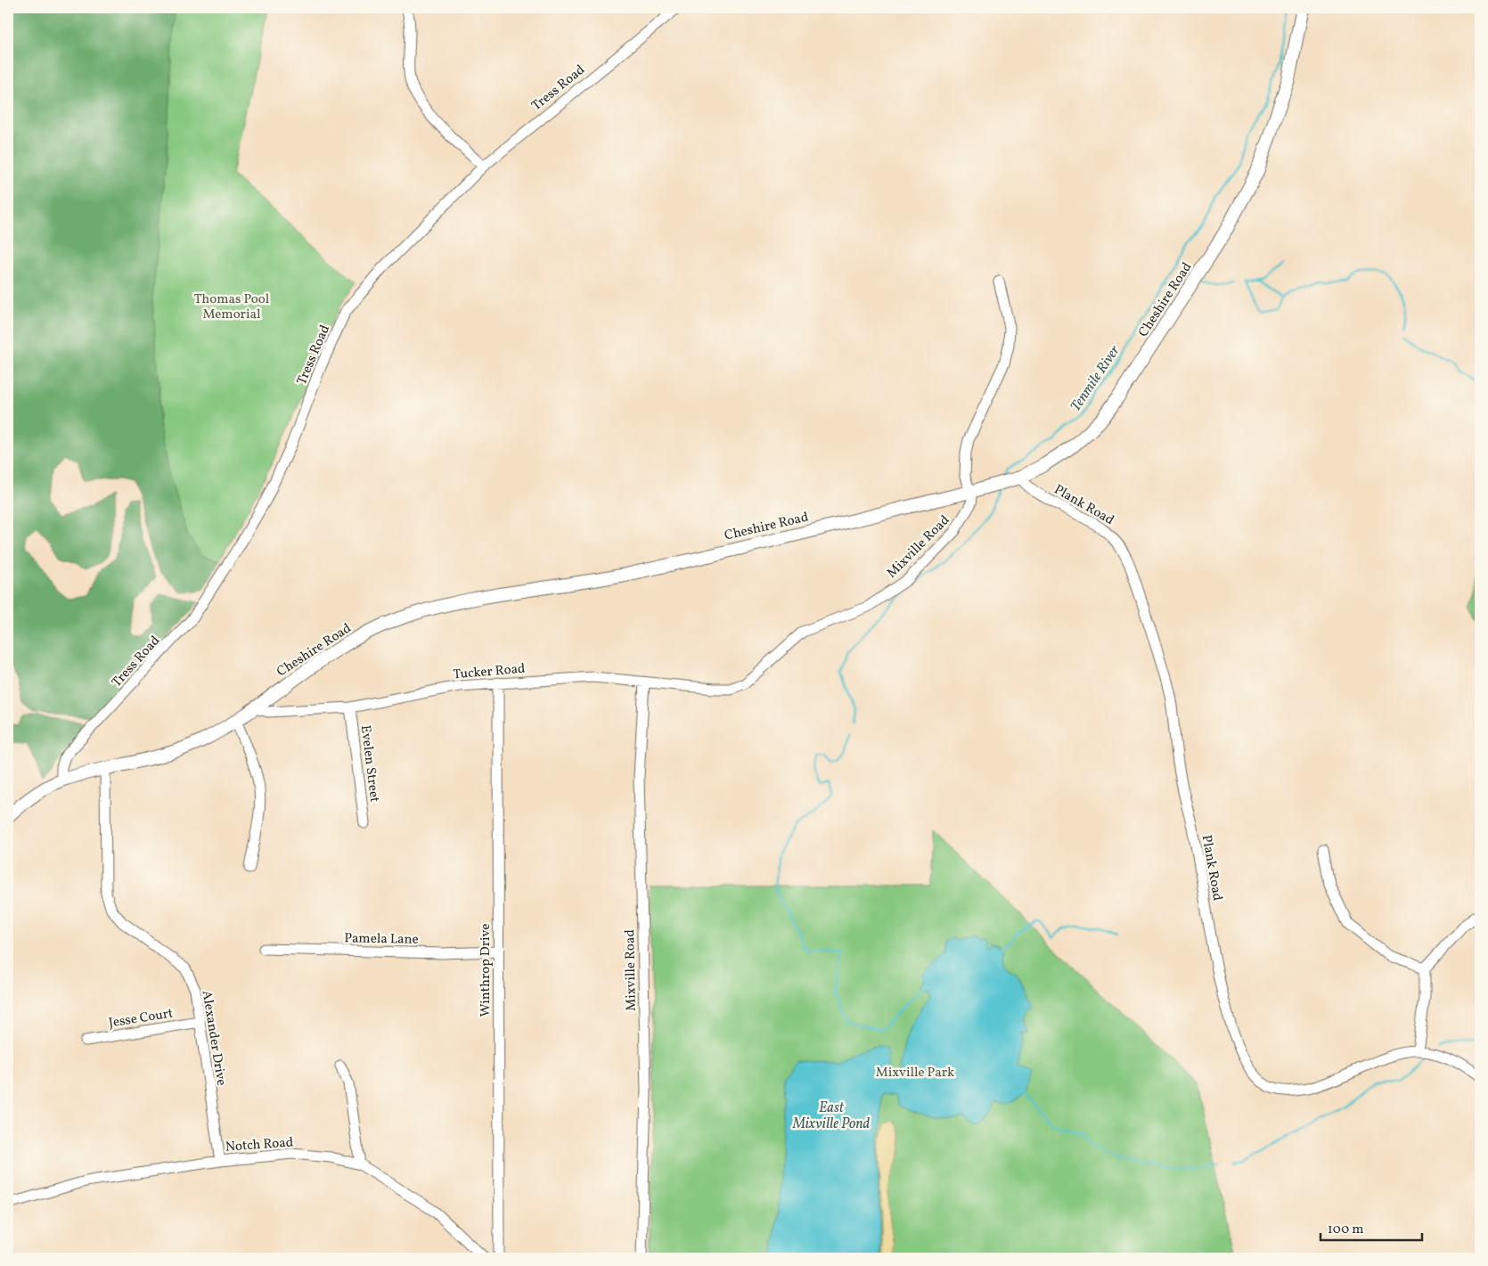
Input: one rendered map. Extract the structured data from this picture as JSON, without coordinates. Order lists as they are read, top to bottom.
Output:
{
  "streets": {
    "main road": ["Cheshire Road"],
    "street": [
      "Tress Road",
      "Plank Road",
      "Mixville Road",
      "Tucker Road",
      "Evelen Street",
      "Pamela Lane",
      "Winthrop Drive",
      "Jesse Court",
      "Alexander Drive",
      "Notch Road"
    ]
  },
  "crossings": [
    ["Tress Road", "Cheshire Road"],
    ["Cheshire Road", "Plank Road"],
    ["Cheshire Road", "Mixville Road"],
    ["Cheshire Road", "Tucker Road"],
    ["Cheshire Road", "Alexander Drive"],
    ["Mixville Road", "Tucker Road"],
    ["Tucker Road", "Evelen Street"],
    ["Tucker Road", "Winthrop Drive"],
    ["Pamela Lane", "Winthrop Drive"],
    ["Jesse Court", "Alexander Drive"],
    ["Alexander Drive", "Notch Road"]
  ],
  "water": ["Tenmile River", "East Mixville Pond"],
  "parks": ["Thomas Pool Memorial", "Mixville Park"],
  "scale_bar": "100 m"
}
